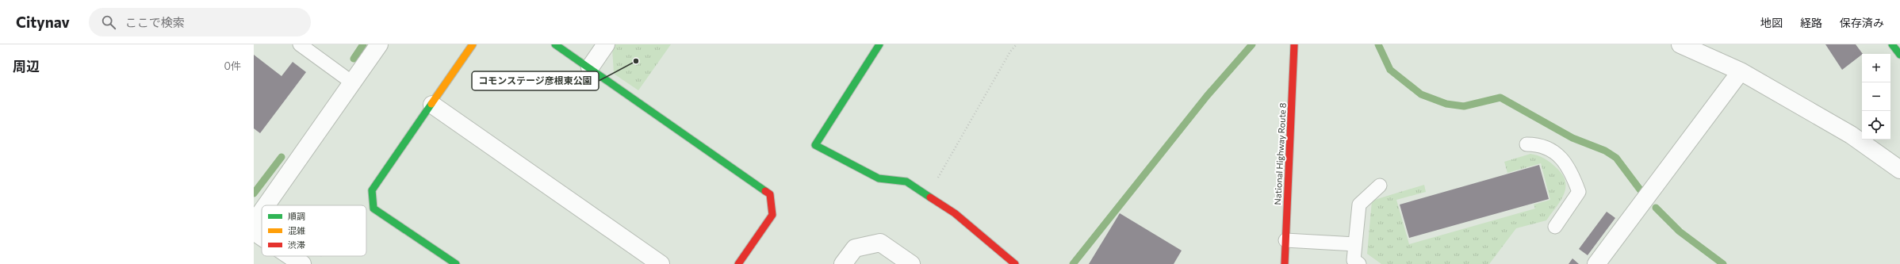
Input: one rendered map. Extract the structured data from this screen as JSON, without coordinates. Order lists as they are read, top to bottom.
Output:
{
  "streets": {
    "main road": ["National Highway Route 8"]
  },
  "places": ["コモンステージ彦根東公園"],
  "legend": ["順調", "混雑", "渋滞"],
  "page": {
    "header": "Citynav",
    "search": "ここで検索",
    "nav": ["地図", "経路", "保存済み"],
    "heading": ["周辺", "0件"],
    "map_buttons": ["+", "−"]
  }
}
